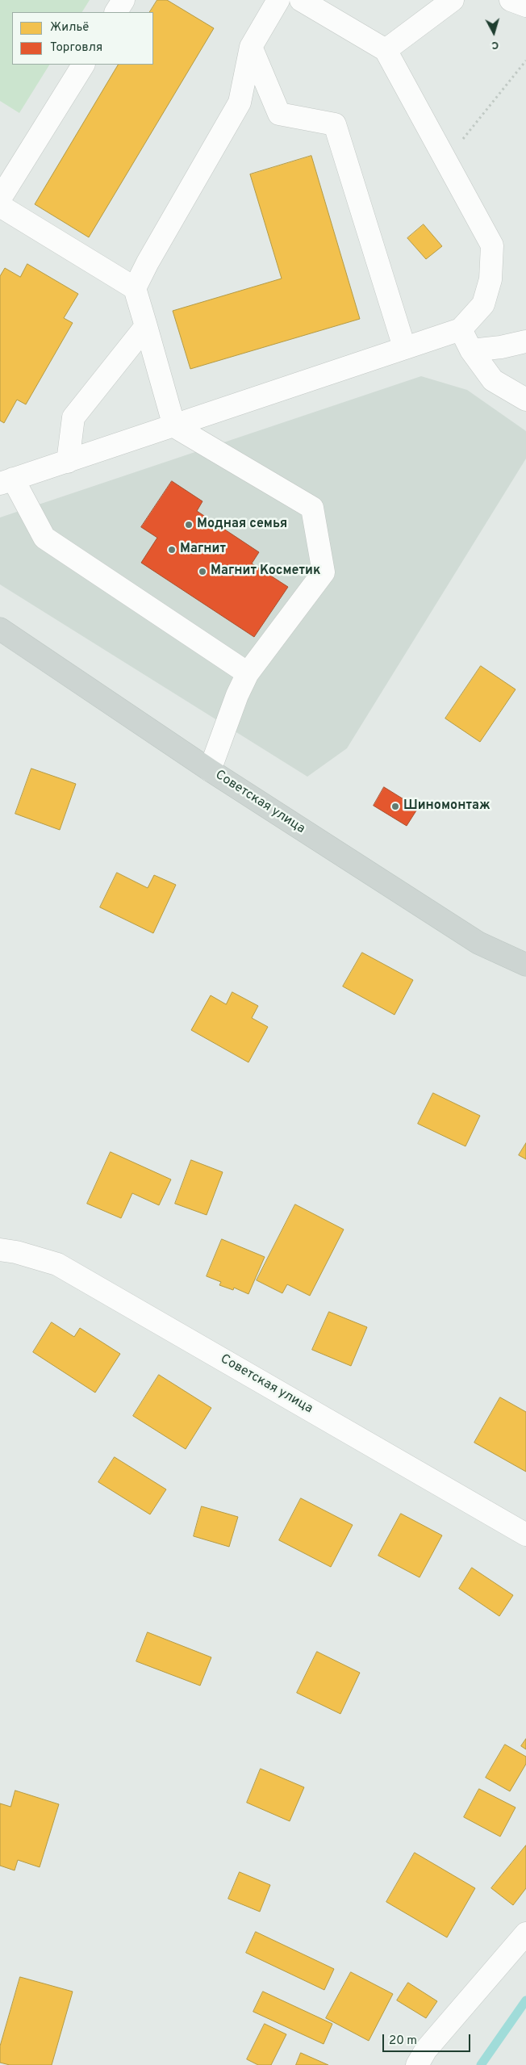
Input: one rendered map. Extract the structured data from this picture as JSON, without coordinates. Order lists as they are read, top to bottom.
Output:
{
  "streets": {
    "main road": ["Советская улица"]
  },
  "places": [
    "Модная семья",
    "Магнит",
    "Магнит Косметик",
    "Шиномонтаж"
  ],
  "legend": ["Жильё", "Торговля"],
  "scale_bar": "20 m",
  "north": "bottom"
}
